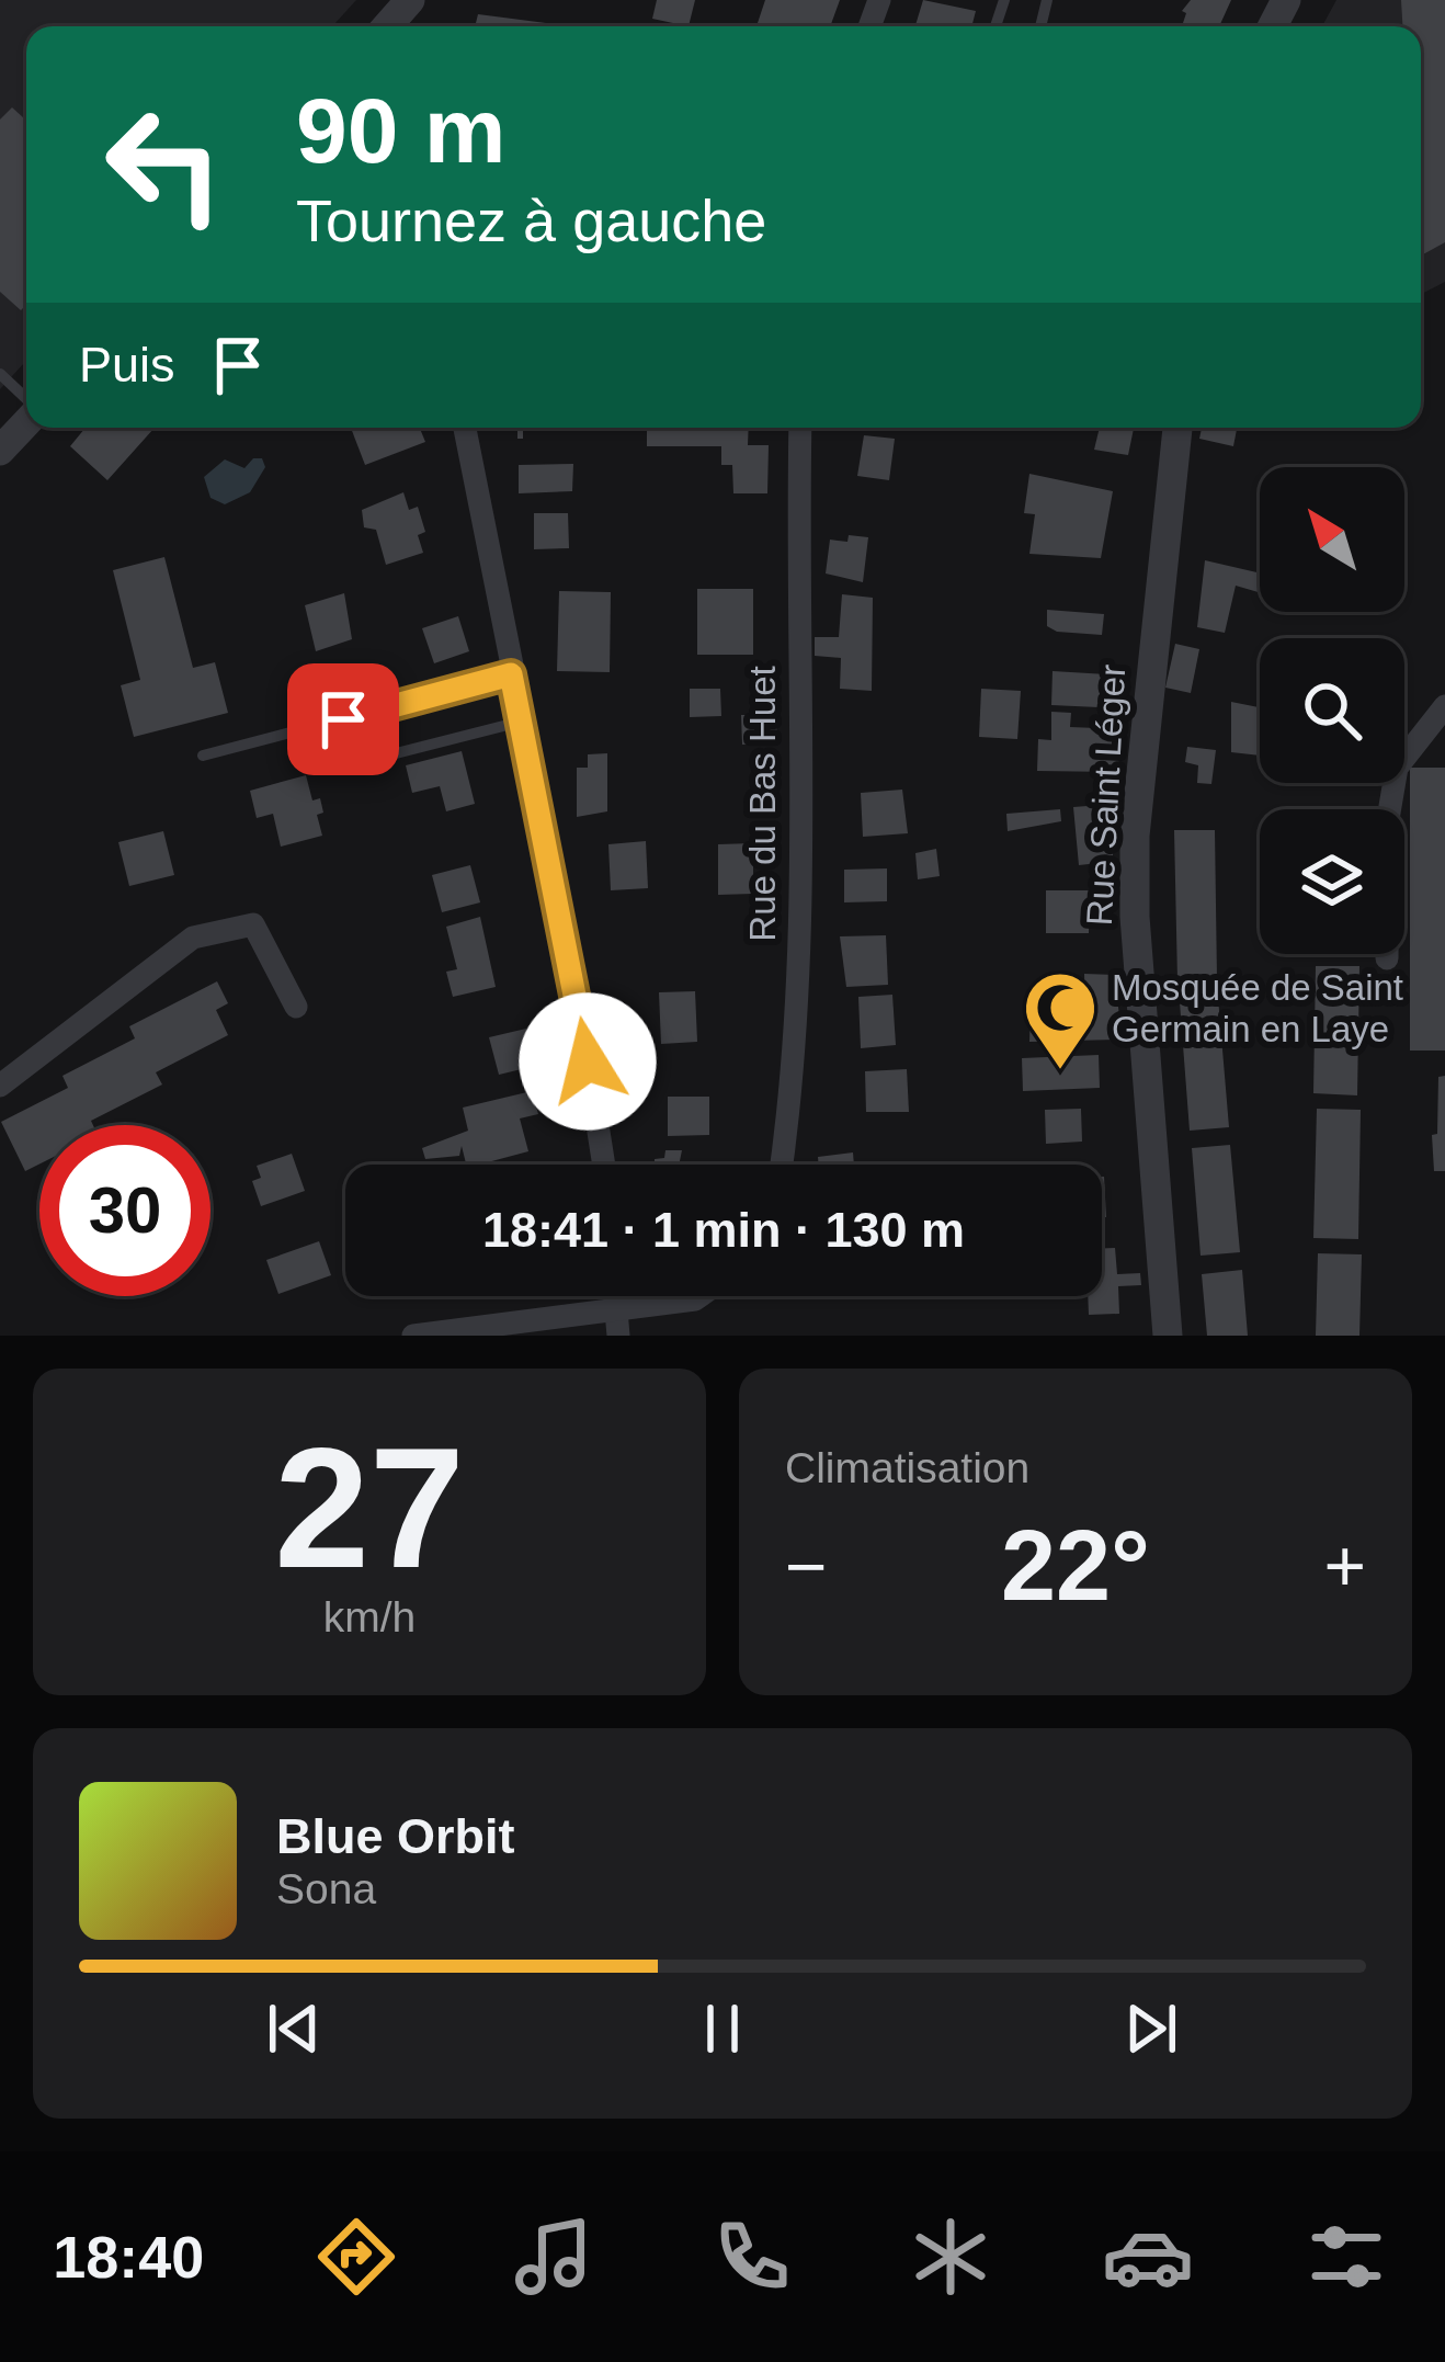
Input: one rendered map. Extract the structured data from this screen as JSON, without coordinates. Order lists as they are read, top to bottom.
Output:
{
  "streets": {
    "street": ["Rue Saint Léger", "Rue du Bas Huet"]
  },
  "places": {
    "mosque": ["Mosquée de Saint Germain en Laye"]
  },
  "north": "top left",
  "page": {
    "turn": ["90 m", "Tournez à gauche"],
    "then": "Puis",
    "limit": "30",
    "trip": "18:41 · 1 min · 130 m",
    "tile": [
      ["27", "km/h"],
      "Climatisation"
    ],
    "heat": ["−", "22°", "+"],
    "song": ["Blue Orbit", "Sona"],
    "tabs": "18:40"
  }
}
